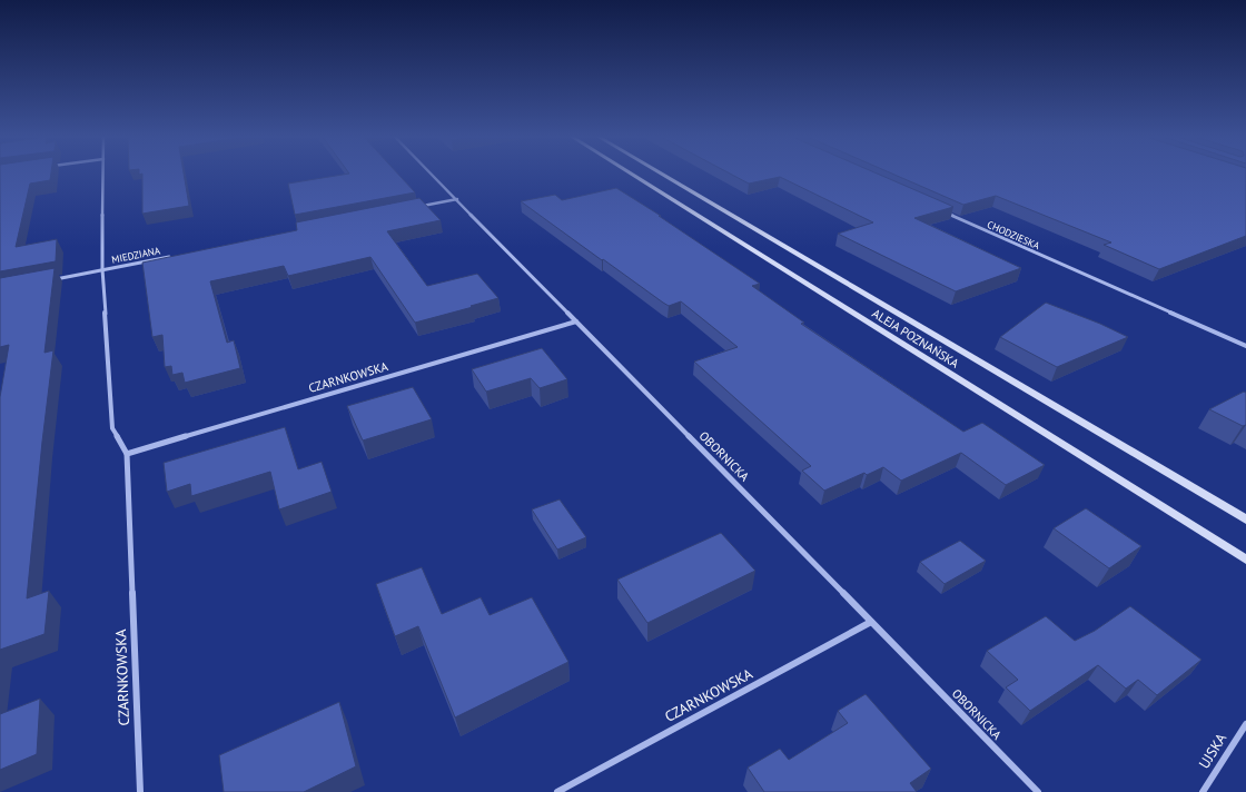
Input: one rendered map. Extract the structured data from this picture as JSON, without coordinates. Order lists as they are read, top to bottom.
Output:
{
  "streets": {
    "main road": ["ALEJA POZNAŃSKA"],
    "street": [
      "CHODZIESKA",
      "MIEDZIANA",
      "CZARNKOWSKA",
      "OBORNICKA",
      "UJSKA"
    ]
  },
  "crossings": [
    ["MIEDZIANA", "CZARNKOWSKA"],
    ["CZARNKOWSKA", "OBORNICKA"]
  ]
}
